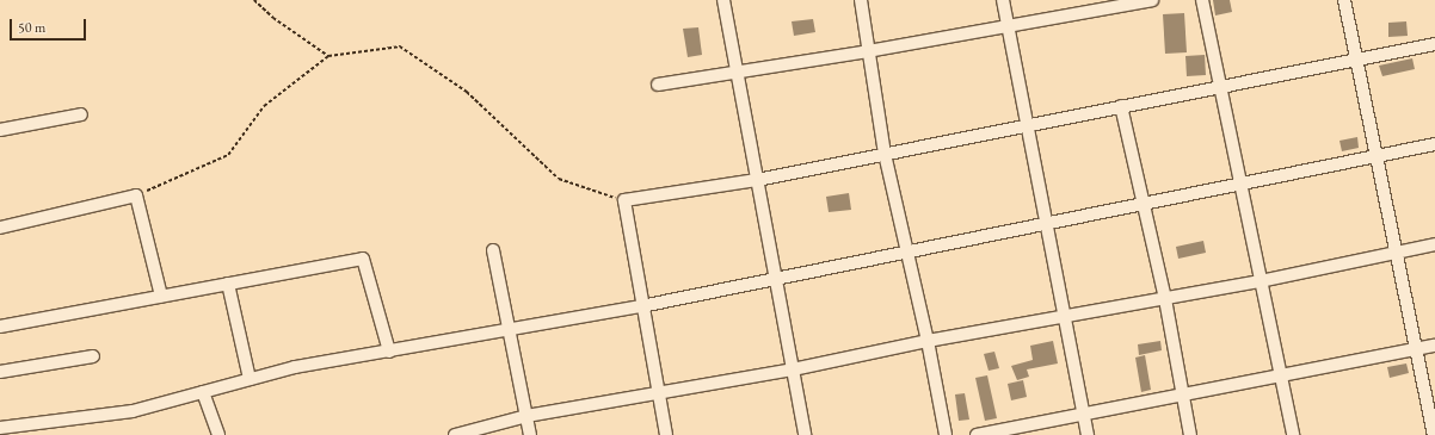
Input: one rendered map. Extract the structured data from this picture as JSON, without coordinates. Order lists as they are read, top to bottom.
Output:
{
  "scale_bar": "50 m"
}
